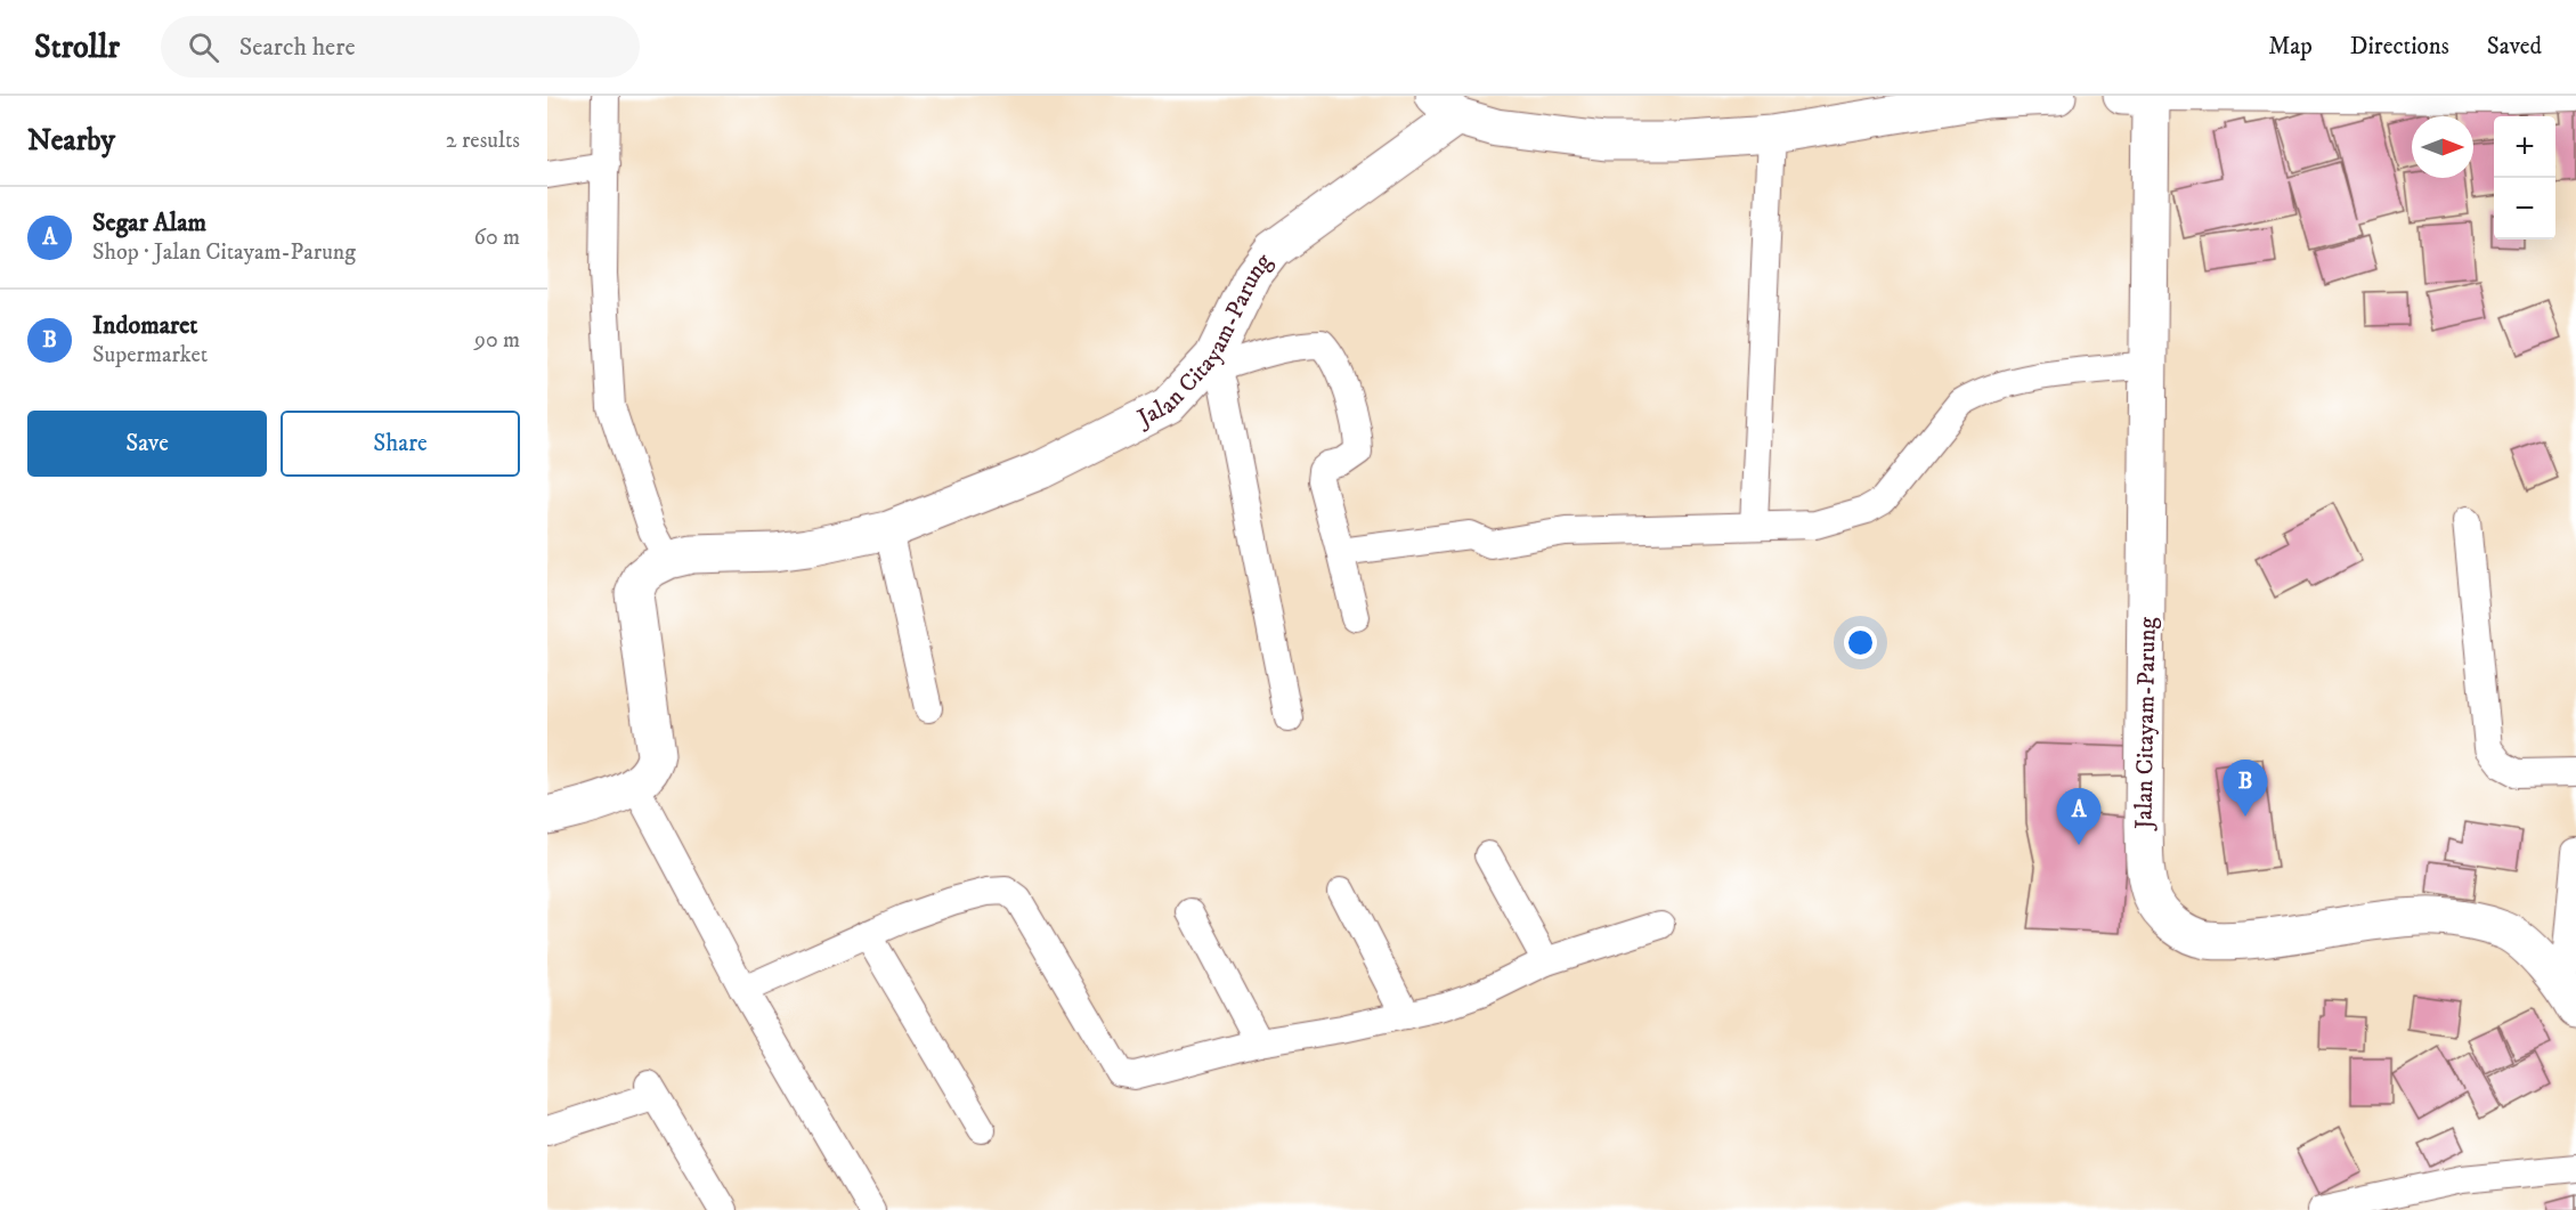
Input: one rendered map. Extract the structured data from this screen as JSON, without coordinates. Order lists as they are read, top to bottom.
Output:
{
  "streets": {
    "street": ["Jalan Citayam-Parung"]
  },
  "north": "right",
  "page": {
    "header": "Strollr",
    "search": "Search here",
    "nav": ["Map", "Directions", "Saved"],
    "heading": ["Nearby", "2 results"],
    "map_buttons": ["+", "−"],
    "list": [
      {
        "mark": "A",
        "name": "Segar Alam",
        "note": "Shop · Jalan Citayam-Parung",
        "value": "60 m"
      },
      {
        "mark": "B",
        "name": "Indomaret",
        "note": "Supermarket",
        "value": "90 m"
      }
    ],
    "buttons": ["Save", "Share"],
    "pins": ["B", "A"]
  }
}
